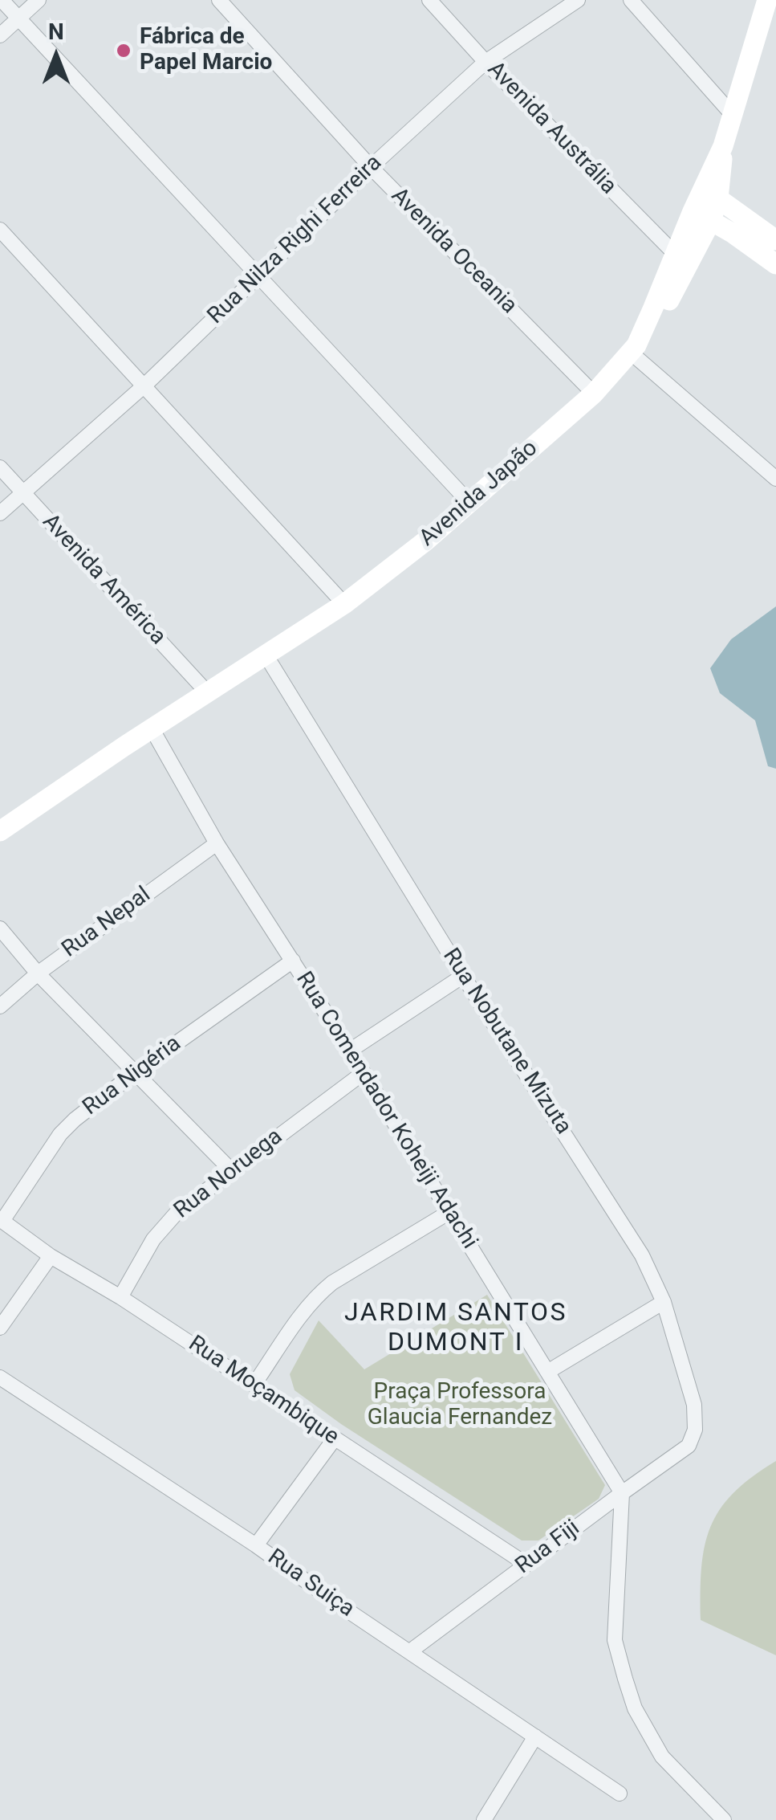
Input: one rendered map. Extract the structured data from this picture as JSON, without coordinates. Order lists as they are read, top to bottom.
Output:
{
  "streets": {
    "main road": ["Avenida Japão"],
    "street": [
      "Avenida Austrália",
      "Rua Nilza Righi Ferreira",
      "Avenida Oceania",
      "Avenida América",
      "Rua Nepal",
      "Rua Nobutane Mizuta",
      "Rua Nigéria",
      "Rua Comendador Koheiji Adachi",
      "Rua Noruega",
      "Rua Moçambique",
      "Rua Fiji",
      "Rua Suiça"
    ]
  },
  "crossings": [
    ["Avenida Austrália", "Rua Nilza Righi Ferreira"],
    ["Avenida Austrália", "Avenida Japão"],
    ["Rua Nilza Righi Ferreira", "Avenida Oceania"],
    ["Rua Nilza Righi Ferreira", "Avenida América"],
    ["Avenida Oceania", "Avenida Japão"],
    ["Avenida Japão", "Avenida América"],
    ["Avenida Japão", "Rua Nobutane Mizuta"],
    ["Avenida Japão", "Rua Comendador Koheiji Adachi"],
    ["Rua Nepal", "Rua Comendador Koheiji Adachi"],
    ["Rua Nobutane Mizuta", "Rua Fiji"],
    ["Rua Nigéria", "Rua Comendador Koheiji Adachi"],
    ["Rua Nigéria", "Rua Moçambique"],
    ["Rua Comendador Koheiji Adachi", "Rua Noruega"],
    ["Rua Comendador Koheiji Adachi", "Rua Fiji"],
    ["Rua Noruega", "Rua Moçambique"],
    ["Rua Moçambique", "Rua Fiji"],
    ["Rua Fiji", "Rua Suiça"]
  ],
  "districts": ["JARDIM SANTOS DUMONT I"],
  "parks": ["Praça Professora Glaucia Fernandez"],
  "places": ["Fábrica de Papel Marcio"],
  "north": "top"
}
